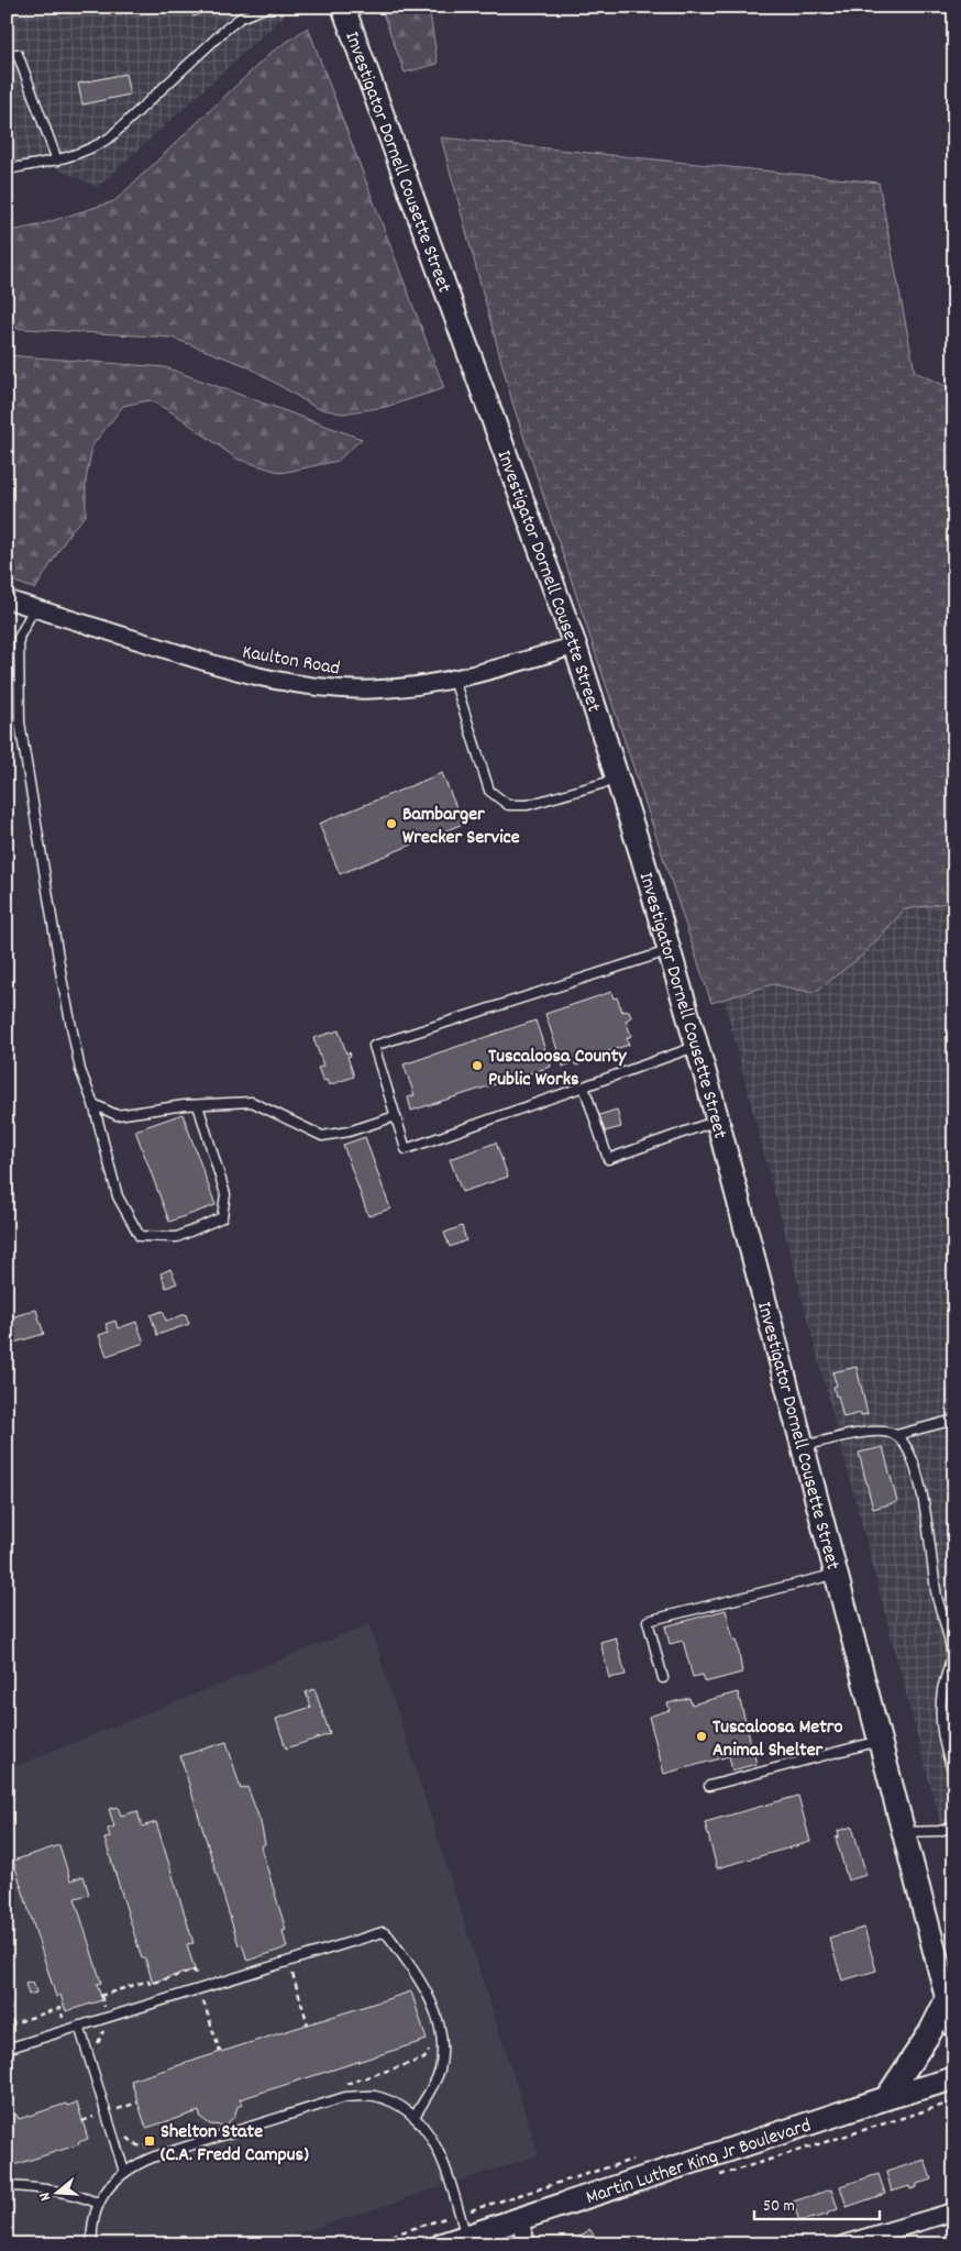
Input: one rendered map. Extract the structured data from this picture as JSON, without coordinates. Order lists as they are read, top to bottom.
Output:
{
  "streets": {
    "main road": ["Investigator Dornell Cousette Street", "Martin Luther King Jr Boulevard"],
    "street": ["Kaulton Road"]
  },
  "crossings": [
    ["Investigator Dornell Cousette Street", "Kaulton Road"]
  ],
  "places": {
    "other": ["Bambarger Wrecker Service", "Tuscaloosa County Public Works", "Tuscaloosa Metro Animal Shelter"],
    "transit": ["Shelton State (C.A. Fredd Campus)"]
  },
  "scale_bar": "50 m",
  "north": "left"
}
